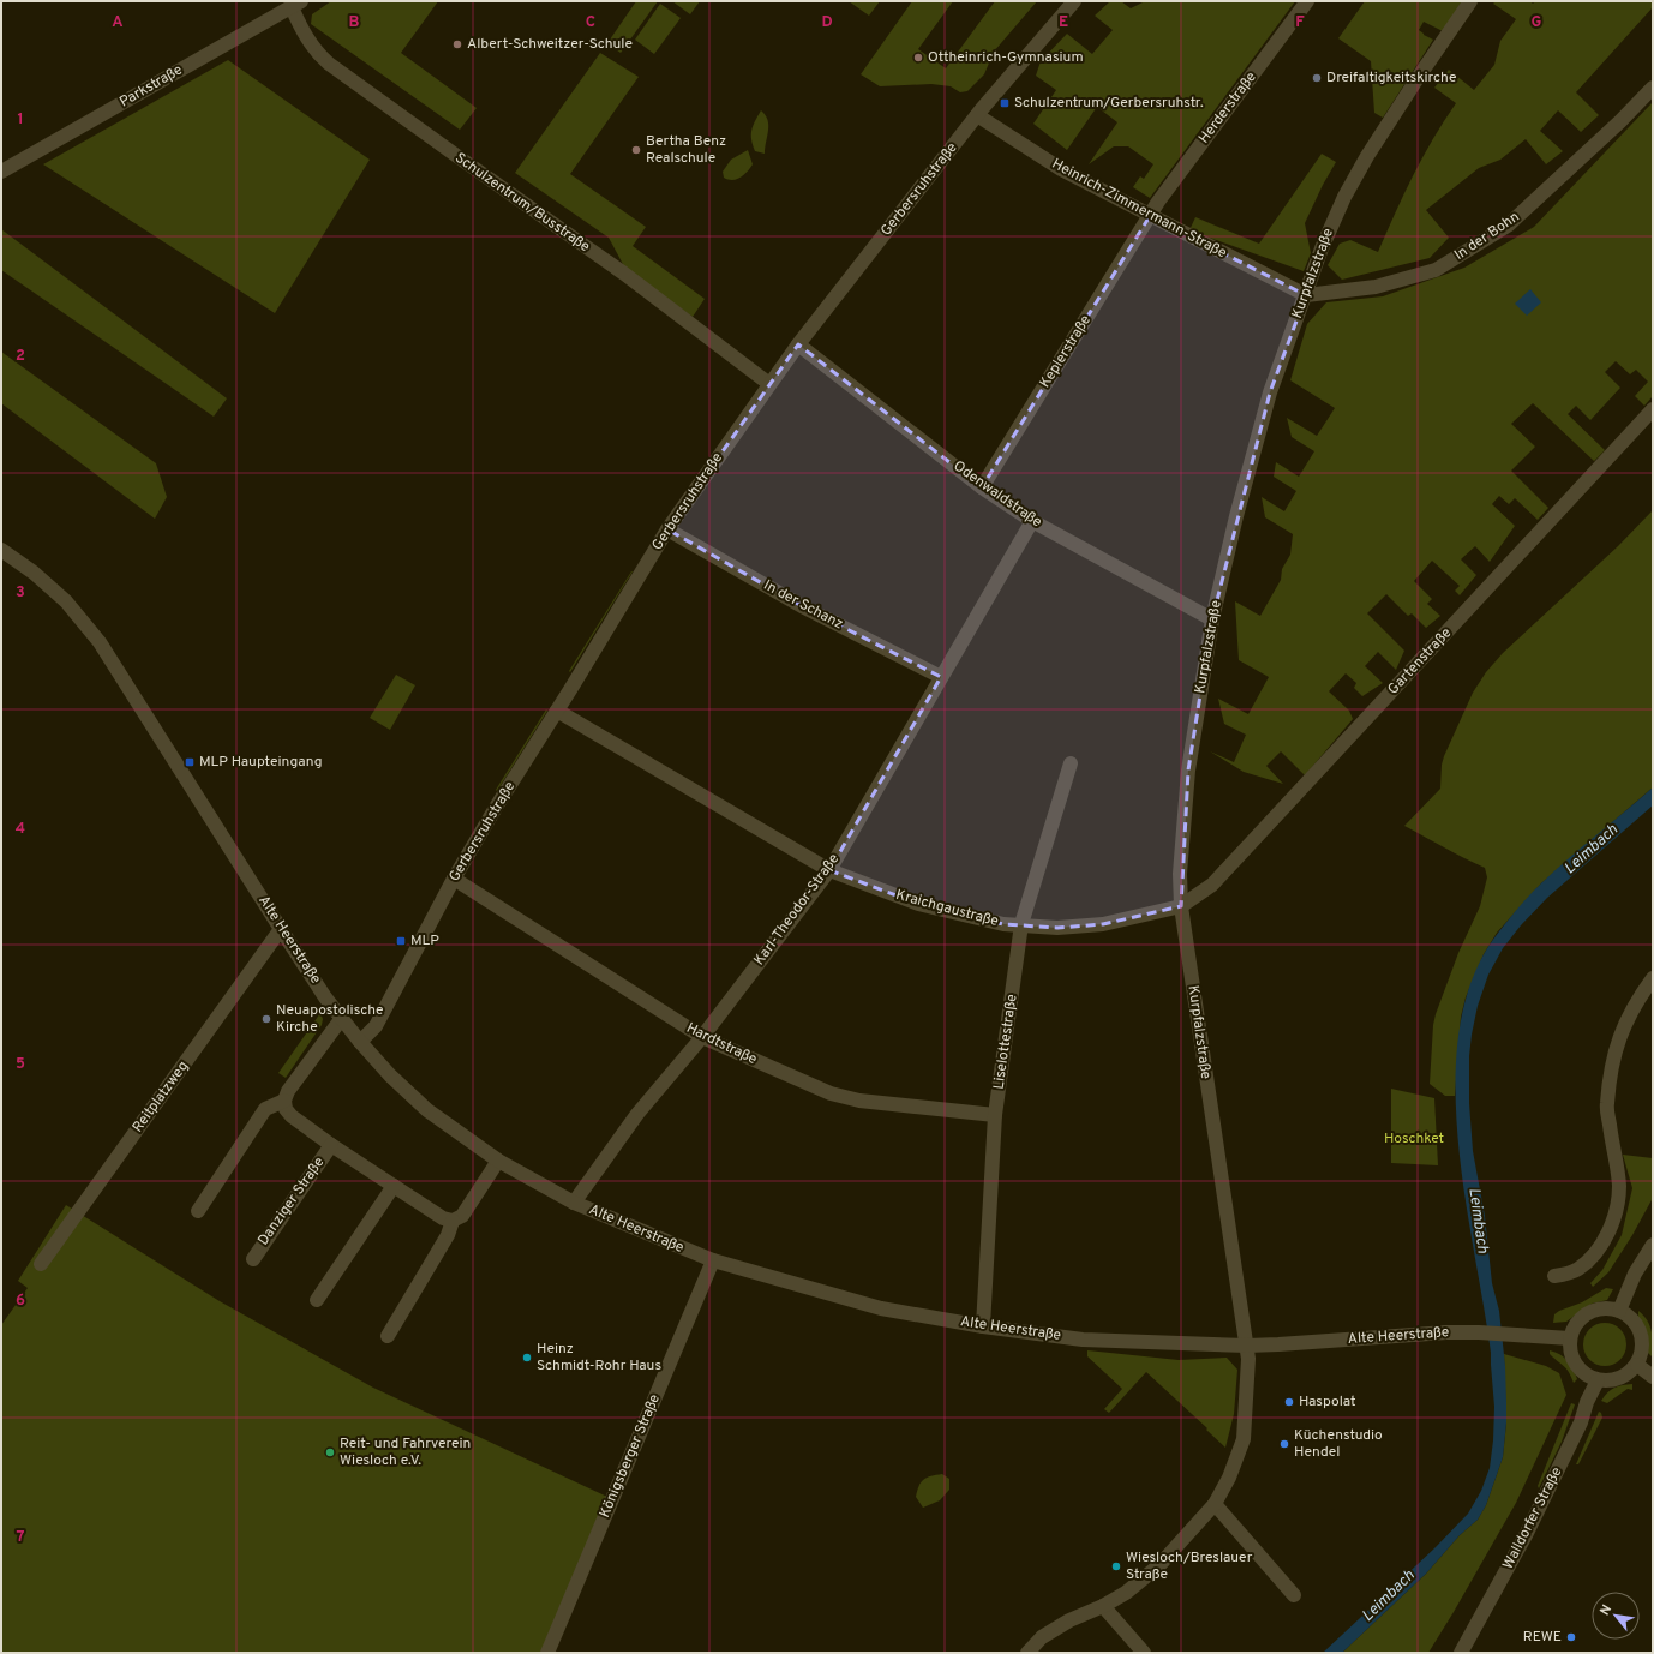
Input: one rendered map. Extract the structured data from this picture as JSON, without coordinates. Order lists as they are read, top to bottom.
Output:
{
  "streets": {
    "street": [
      "Parkstraße",
      "Herderstraße",
      "Gerbersruhstraße",
      "Schulzentrum/Busstraße",
      "Heinrich-Zimmermann-Straße",
      "In der Bohn",
      "Kurpfalzstraße",
      "Keplerstraße",
      "Odenwaldstraße",
      "In der Schanz",
      "Gartenstraße",
      "Kraichgaustraße",
      "Karl-Theodor-Straße",
      "Alte Heerstraße",
      "Liselottestraße",
      "Hardtstraße",
      "Reitplatzweg",
      "Danziger Straße",
      "Königsberger Straße",
      "Walldorfer Straße"
    ]
  },
  "crossings": [
    ["Parkstraße", "Schulzentrum/Busstraße"],
    ["Herderstraße", "Heinrich-Zimmermann-Straße"],
    ["Herderstraße", "Keplerstraße"],
    ["Gerbersruhstraße", "Schulzentrum/Busstraße"],
    ["Gerbersruhstraße", "Heinrich-Zimmermann-Straße"],
    ["Gerbersruhstraße", "Odenwaldstraße"],
    ["Gerbersruhstraße", "In der Schanz"],
    ["Gerbersruhstraße", "Kraichgaustraße"],
    ["Gerbersruhstraße", "Alte Heerstraße"],
    ["Gerbersruhstraße", "Hardtstraße"],
    ["Heinrich-Zimmermann-Straße", "In der Bohn"],
    ["Heinrich-Zimmermann-Straße", "Kurpfalzstraße"],
    ["Heinrich-Zimmermann-Straße", "Keplerstraße"],
    ["In der Bohn", "Kurpfalzstraße"],
    ["Kurpfalzstraße", "Odenwaldstraße"],
    ["Kurpfalzstraße", "Gartenstraße"],
    ["Kurpfalzstraße", "Kraichgaustraße"],
    ["Kurpfalzstraße", "Alte Heerstraße"],
    ["Keplerstraße", "Odenwaldstraße"],
    ["Odenwaldstraße", "Karl-Theodor-Straße"],
    ["In der Schanz", "Karl-Theodor-Straße"],
    ["Gartenstraße", "Kraichgaustraße"],
    ["Kraichgaustraße", "Karl-Theodor-Straße"],
    ["Kraichgaustraße", "Liselottestraße"],
    ["Karl-Theodor-Straße", "Alte Heerstraße"],
    ["Karl-Theodor-Straße", "Hardtstraße"],
    ["Alte Heerstraße", "Liselottestraße"],
    ["Alte Heerstraße", "Reitplatzweg"],
    ["Alte Heerstraße", "Königsberger Straße"],
    ["Alte Heerstraße", "Walldorfer Straße"],
    ["Liselottestraße", "Hardtstraße"]
  ],
  "water": ["Leimbach"],
  "parks": ["Hoschket"],
  "places": {
    "other": [
      "Albert-Schweitzer-Schule",
      "Ottheinrich-Gymnasium",
      "Dreifaltigkeitskirche",
      "Bertha Benz Realschule",
      "Neuapostolische Kirche",
      "Heinz Schmidt-Rohr Haus",
      "Haspolat",
      "Küchenstudio Hendel",
      "Reit- und Fahrverein Wiesloch e.V.",
      "Wiesloch/Breslauer Straße",
      "REWE"
    ],
    "transit": ["Schulzentrum/Gerbersruhstr.", "MLP Haupteingang", "MLP"]
  },
  "north": "top left",
  "grid": {
    "columns": [
      "A",
      "B",
      "C",
      "D",
      "E",
      "F",
      "G"
    ],
    "rows": [
      "1",
      "2",
      "3",
      "4",
      "5",
      "6",
      "7"
    ]
  }
}
